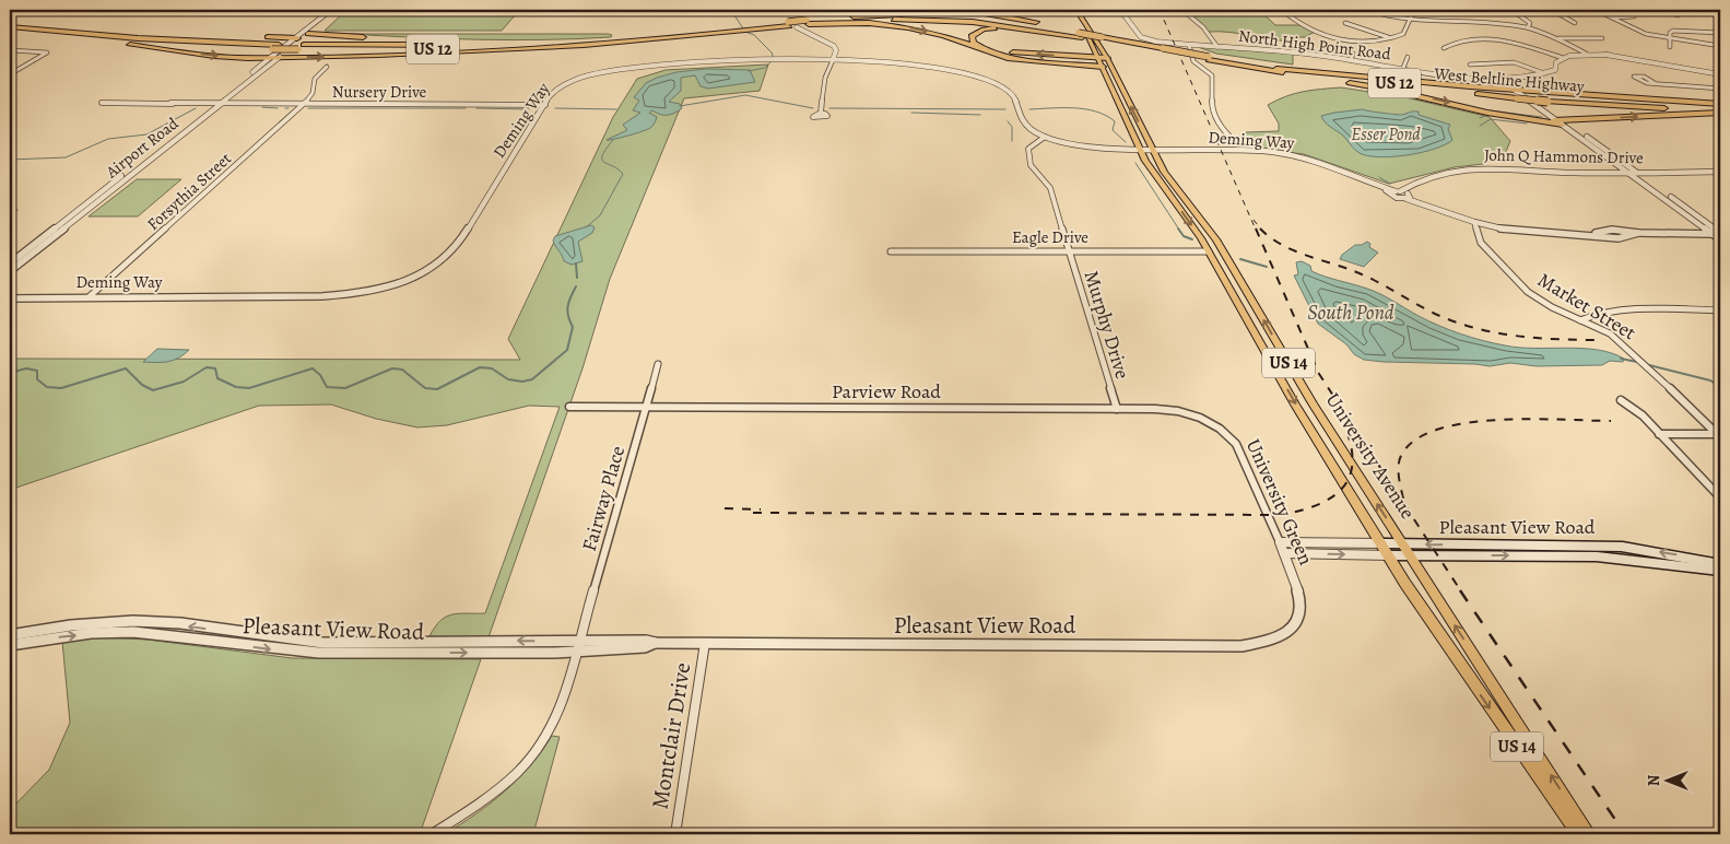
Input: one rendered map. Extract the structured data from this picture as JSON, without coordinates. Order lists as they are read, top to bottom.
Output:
{
  "streets": {
    "highway": ["US 12", "West Beltline Highway"],
    "main road": [
      "Airport Road",
      "US 14",
      "University Avenue",
      "Pleasant View Road"
    ],
    "street": [
      "North High Point Road",
      "Nursery Drive",
      "Deming Way",
      "John Q Hammons Drive",
      "Forsythia Street",
      "Eagle Drive",
      "Market Street",
      "Murphy Drive",
      "Parview Road",
      "Fairway Place",
      "University Green",
      "Montclair Drive"
    ]
  },
  "crossings": [
    ["North High Point Road", "West Beltline Highway"],
    ["US 12", "West Beltline Highway"],
    ["US 12", "Airport Road"],
    ["Nursery Drive", "Deming Way"],
    ["Nursery Drive", "Airport Road"],
    ["Nursery Drive", "Forsythia Street"],
    ["Deming Way", "John Q Hammons Drive"],
    ["Deming Way", "Forsythia Street"],
    ["Deming Way", "Murphy Drive"],
    ["Deming Way", "University Avenue"],
    ["Eagle Drive", "Murphy Drive"],
    ["Eagle Drive", "University Avenue"],
    ["Murphy Drive", "Parview Road"],
    ["Parview Road", "Fairway Place"],
    ["Parview Road", "University Green"],
    ["University Avenue", "Pleasant View Road"],
    ["Fairway Place", "Pleasant View Road"],
    ["University Green", "Pleasant View Road"],
    ["Pleasant View Road", "Montclair Drive"]
  ],
  "water": ["Esser Pond", "South Pond"],
  "north": "left"
}
